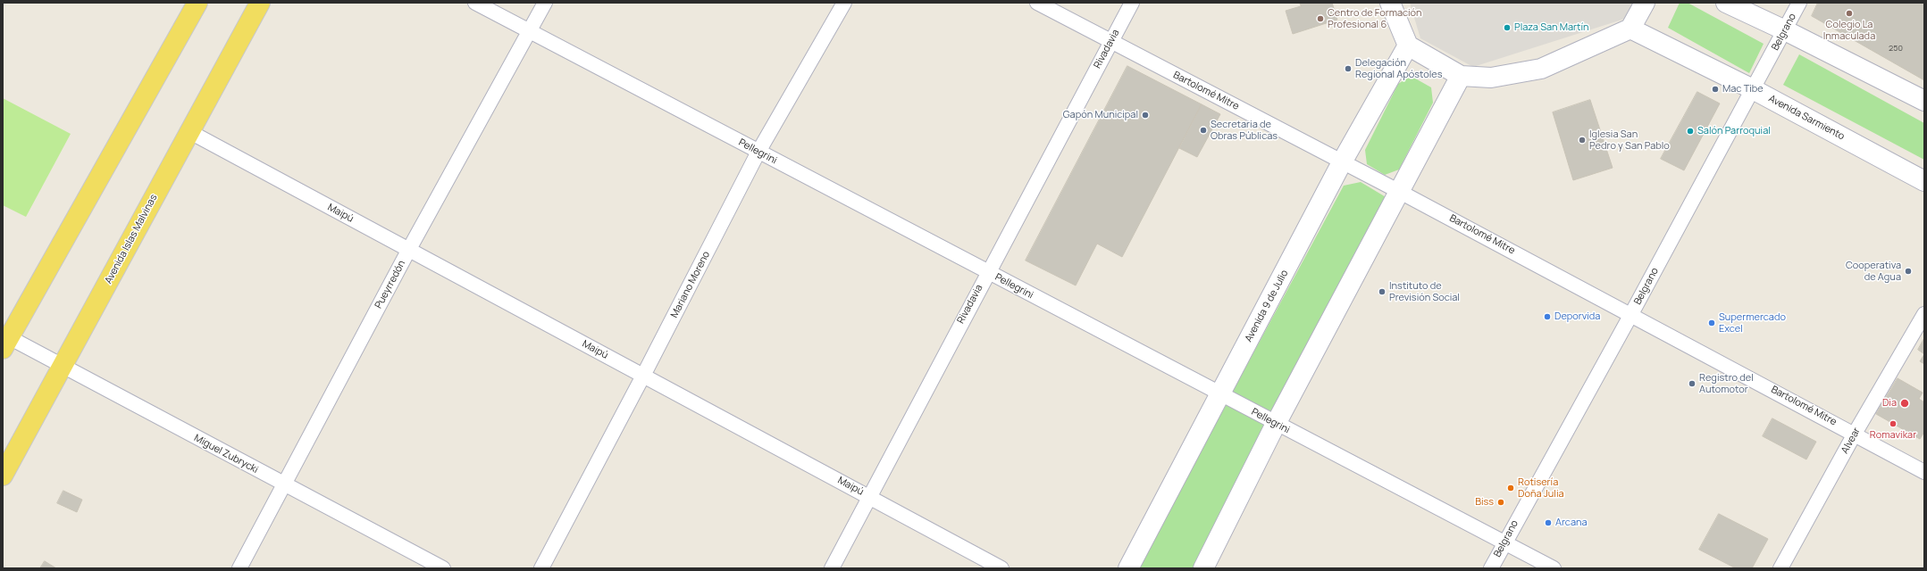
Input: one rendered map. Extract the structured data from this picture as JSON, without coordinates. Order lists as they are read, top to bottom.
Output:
{
  "streets": {
    "main road": ["Avenida Sarmiento", "Avenida Islas Malvinas", "Avenida 9 de Julio"],
    "street": [
      "Belgrano",
      "Rivadavia",
      "Bartolomé Mitre",
      "Pellegrini",
      "Maipú",
      "Pueyrredón",
      "Mariano Moreno",
      "Alvear",
      "Miguel Zubrycki"
    ]
  },
  "crossings": [
    ["Belgrano", "Bartolomé Mitre"],
    ["Belgrano", "Avenida Sarmiento"],
    ["Belgrano", "Pellegrini"],
    ["Rivadavia", "Bartolomé Mitre"],
    ["Rivadavia", "Pellegrini"],
    ["Rivadavia", "Maipú"],
    ["Bartolomé Mitre", "Avenida 9 de Julio"],
    ["Bartolomé Mitre", "Alvear"],
    ["Pellegrini", "Pueyrredón"],
    ["Pellegrini", "Mariano Moreno"],
    ["Pellegrini", "Avenida 9 de Julio"],
    ["Maipú", "Avenida Islas Malvinas"],
    ["Maipú", "Pueyrredón"],
    ["Maipú", "Mariano Moreno"],
    ["Avenida Islas Malvinas", "Miguel Zubrycki"],
    ["Pueyrredón", "Miguel Zubrycki"]
  ],
  "places": [
    "Colegio La Inmaculada",
    "Centro de Formación Profesional 6",
    "Plaza San Martín",
    "Delegación Regional Apóstoles",
    "Mac Tibe",
    "Gapón Municipal",
    "Secretaria de Obras Públicas",
    "Salón Parroquial",
    "Iglesia San Pedro y San Pablo",
    "Cooperativa de Agua",
    "Instituto de Previsión Social",
    "Deporvida",
    "Supermercado Excel",
    "Registro del Automotor",
    "Dia",
    "Romavikar",
    "Rotisería Doña Julia",
    "Biss",
    "Arcana"
  ],
  "house_numbers": ["250"]
}
